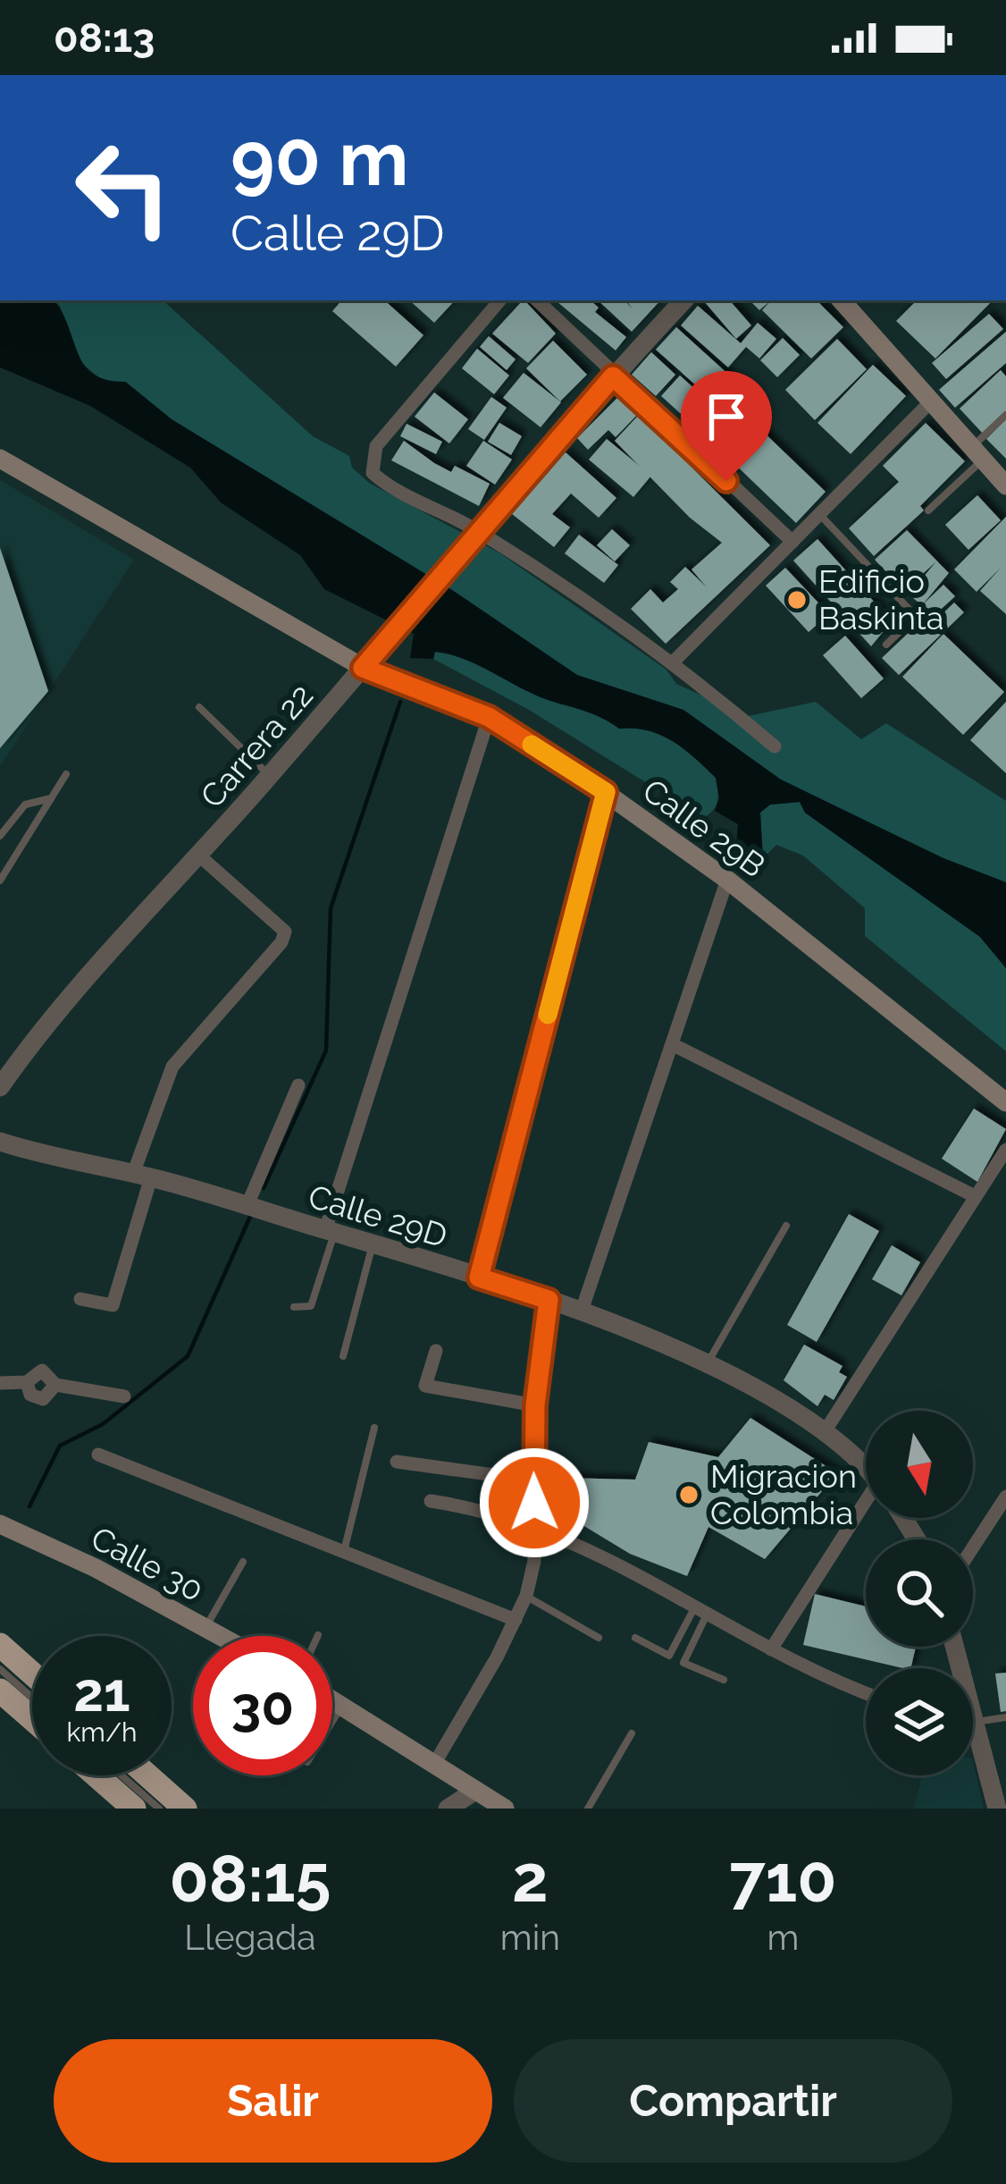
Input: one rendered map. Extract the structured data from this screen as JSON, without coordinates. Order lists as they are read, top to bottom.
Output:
{
  "streets": {
    "main road": ["Calle 29B", "Calle 30"],
    "street": ["Carrera 22", "Calle 29D"]
  },
  "crossings": [
    ["Carrera 22", "Calle 29B"]
  ],
  "places": ["Edificio Baskinta", "Migracion Colombia"],
  "north": "bottom",
  "page": {
    "status": "08:13",
    "turn": ["90 m", "Calle 29D"],
    "speed": "21 km/h",
    "limit": "30",
    "eta": [
      "08:15",
      "Llegada",
      "2",
      "min",
      "710",
      "m"
    ],
    "buttons": ["Salir", "Compartir"]
  }
}
